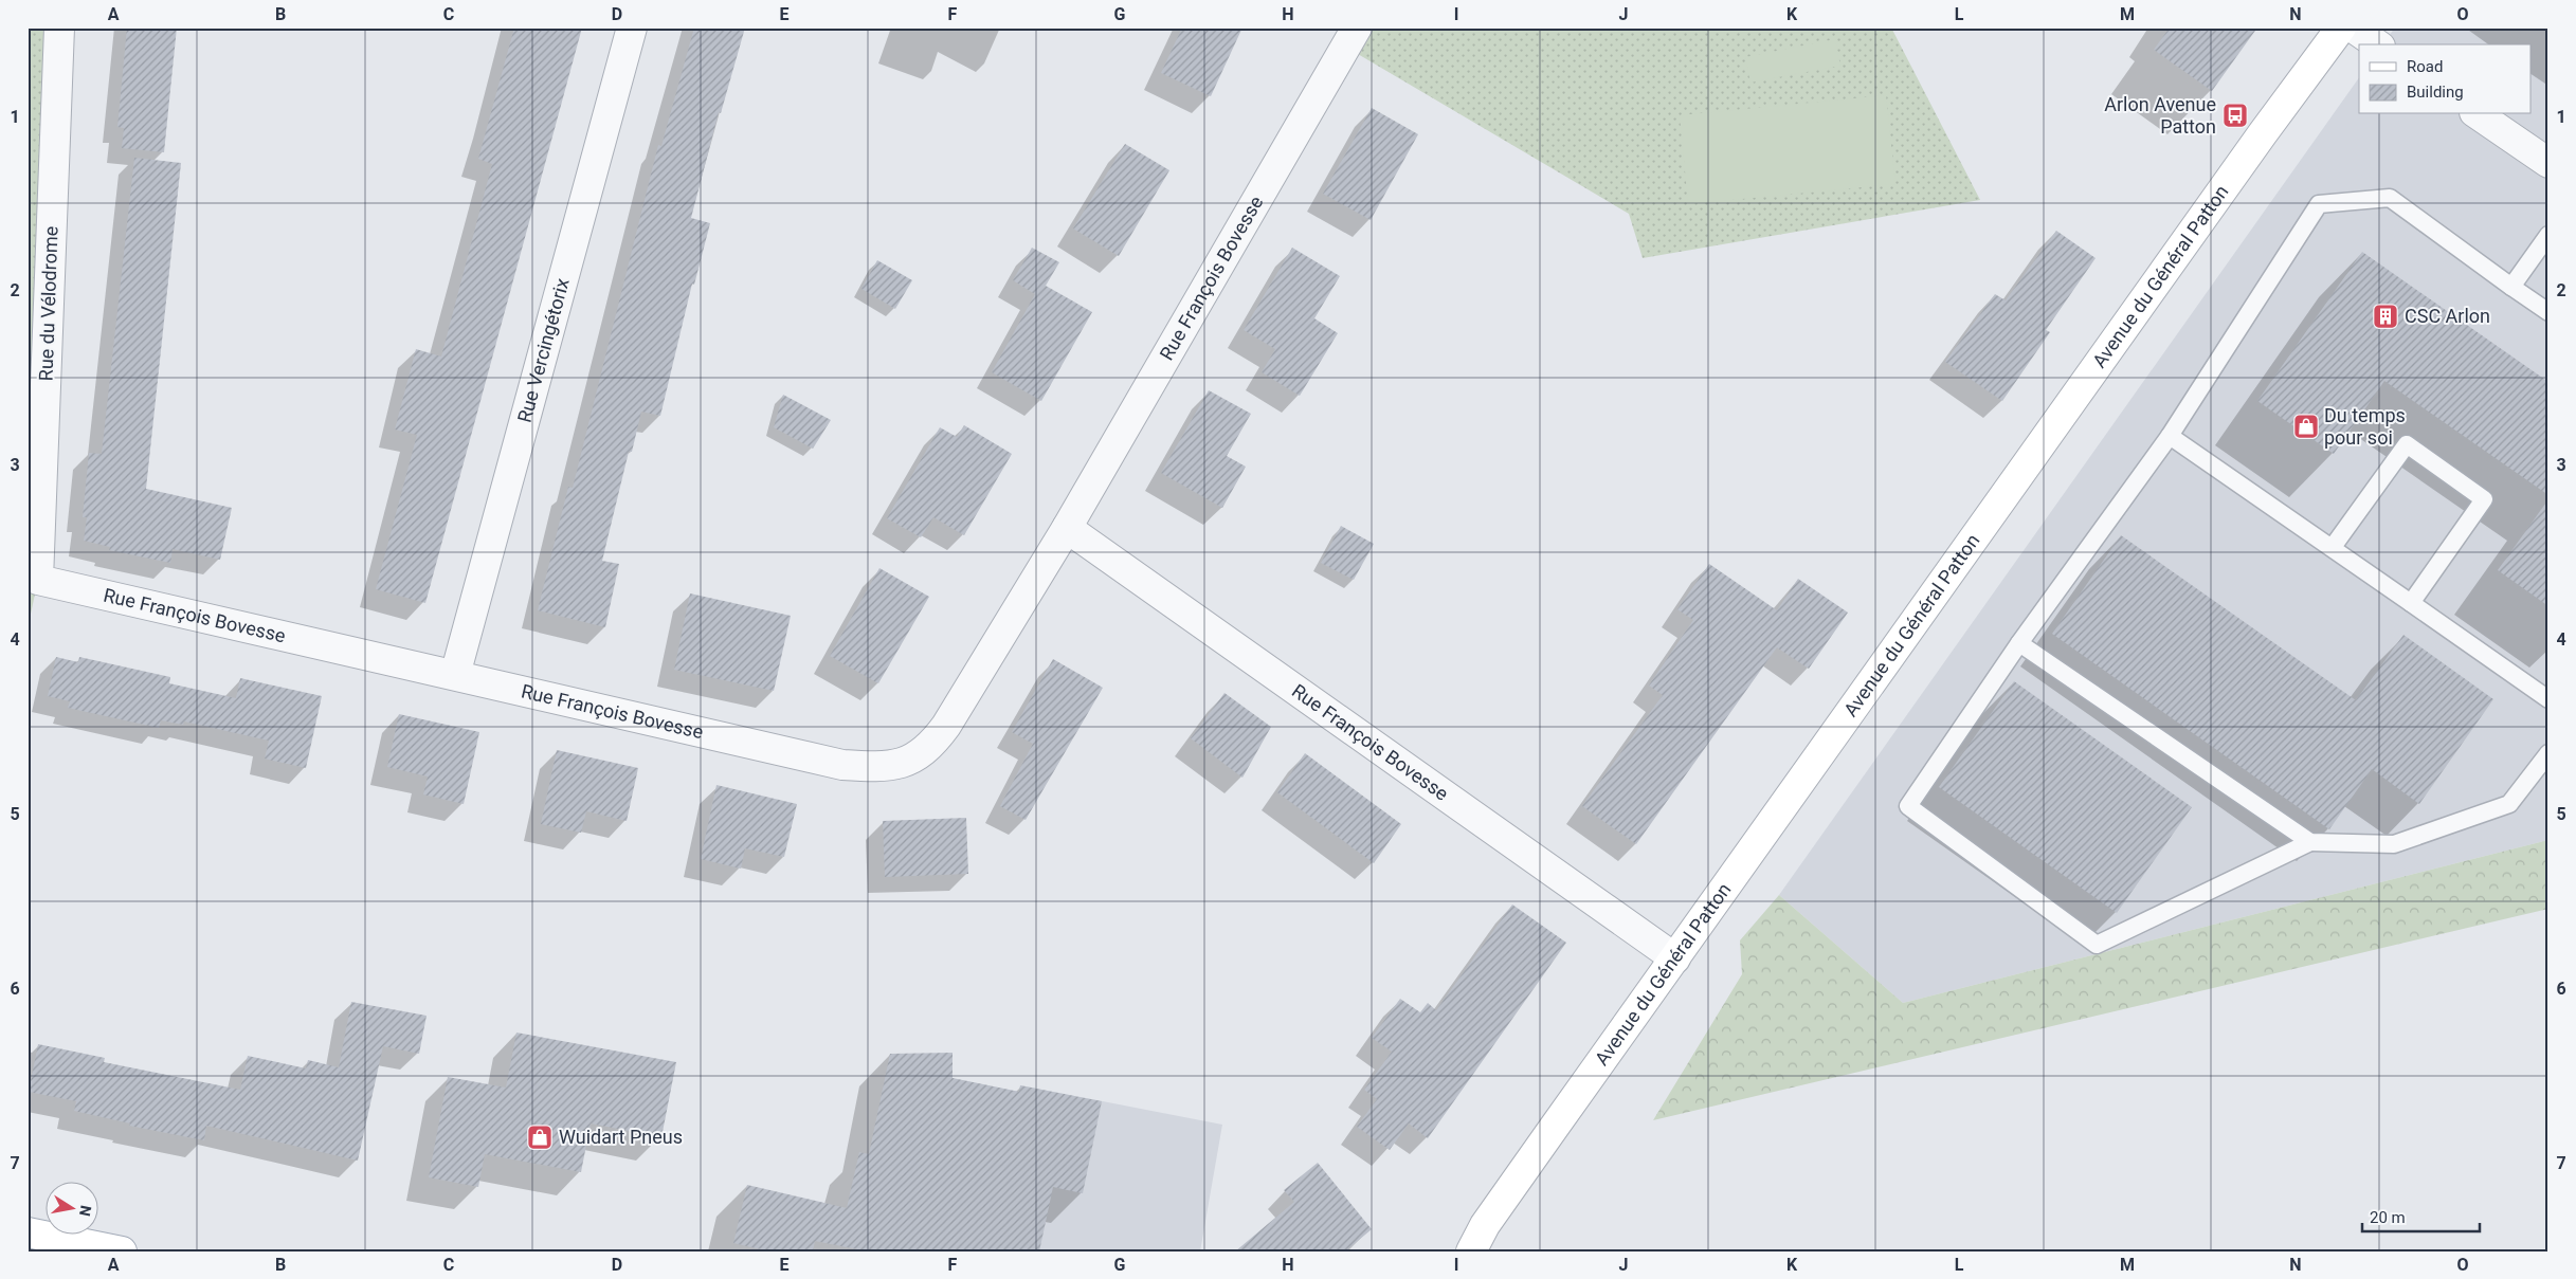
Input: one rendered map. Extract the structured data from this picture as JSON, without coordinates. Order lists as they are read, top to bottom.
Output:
{
  "streets": {
    "main road": ["Avenue du Général Patton"],
    "street": ["Rue François Bovesse", "Rue du Vélodrome", "Rue Vercingétorix"]
  },
  "crossings": [
    ["Rue François Bovesse", "Avenue du Général Patton"],
    ["Rue François Bovesse", "Rue du Vélodrome"],
    ["Rue François Bovesse", "Rue Vercingétorix"]
  ],
  "places": {
    "bus stop": ["Arlon Avenue Patton"],
    "building": ["CSC Arlon"],
    "shop": ["Du temps pour soi", "Wuidart Pneus"]
  },
  "legend": ["Road", "Building"],
  "scale_bar": "20 m",
  "north": "right",
  "grid": {
    "columns": [
      "A",
      "B",
      "C",
      "D",
      "E",
      "F",
      "G",
      "H",
      "I",
      "J",
      "K",
      "L",
      "M",
      "N",
      "O"
    ],
    "rows": [
      "1",
      "2",
      "3",
      "4",
      "5",
      "6",
      "7"
    ]
  }
}
